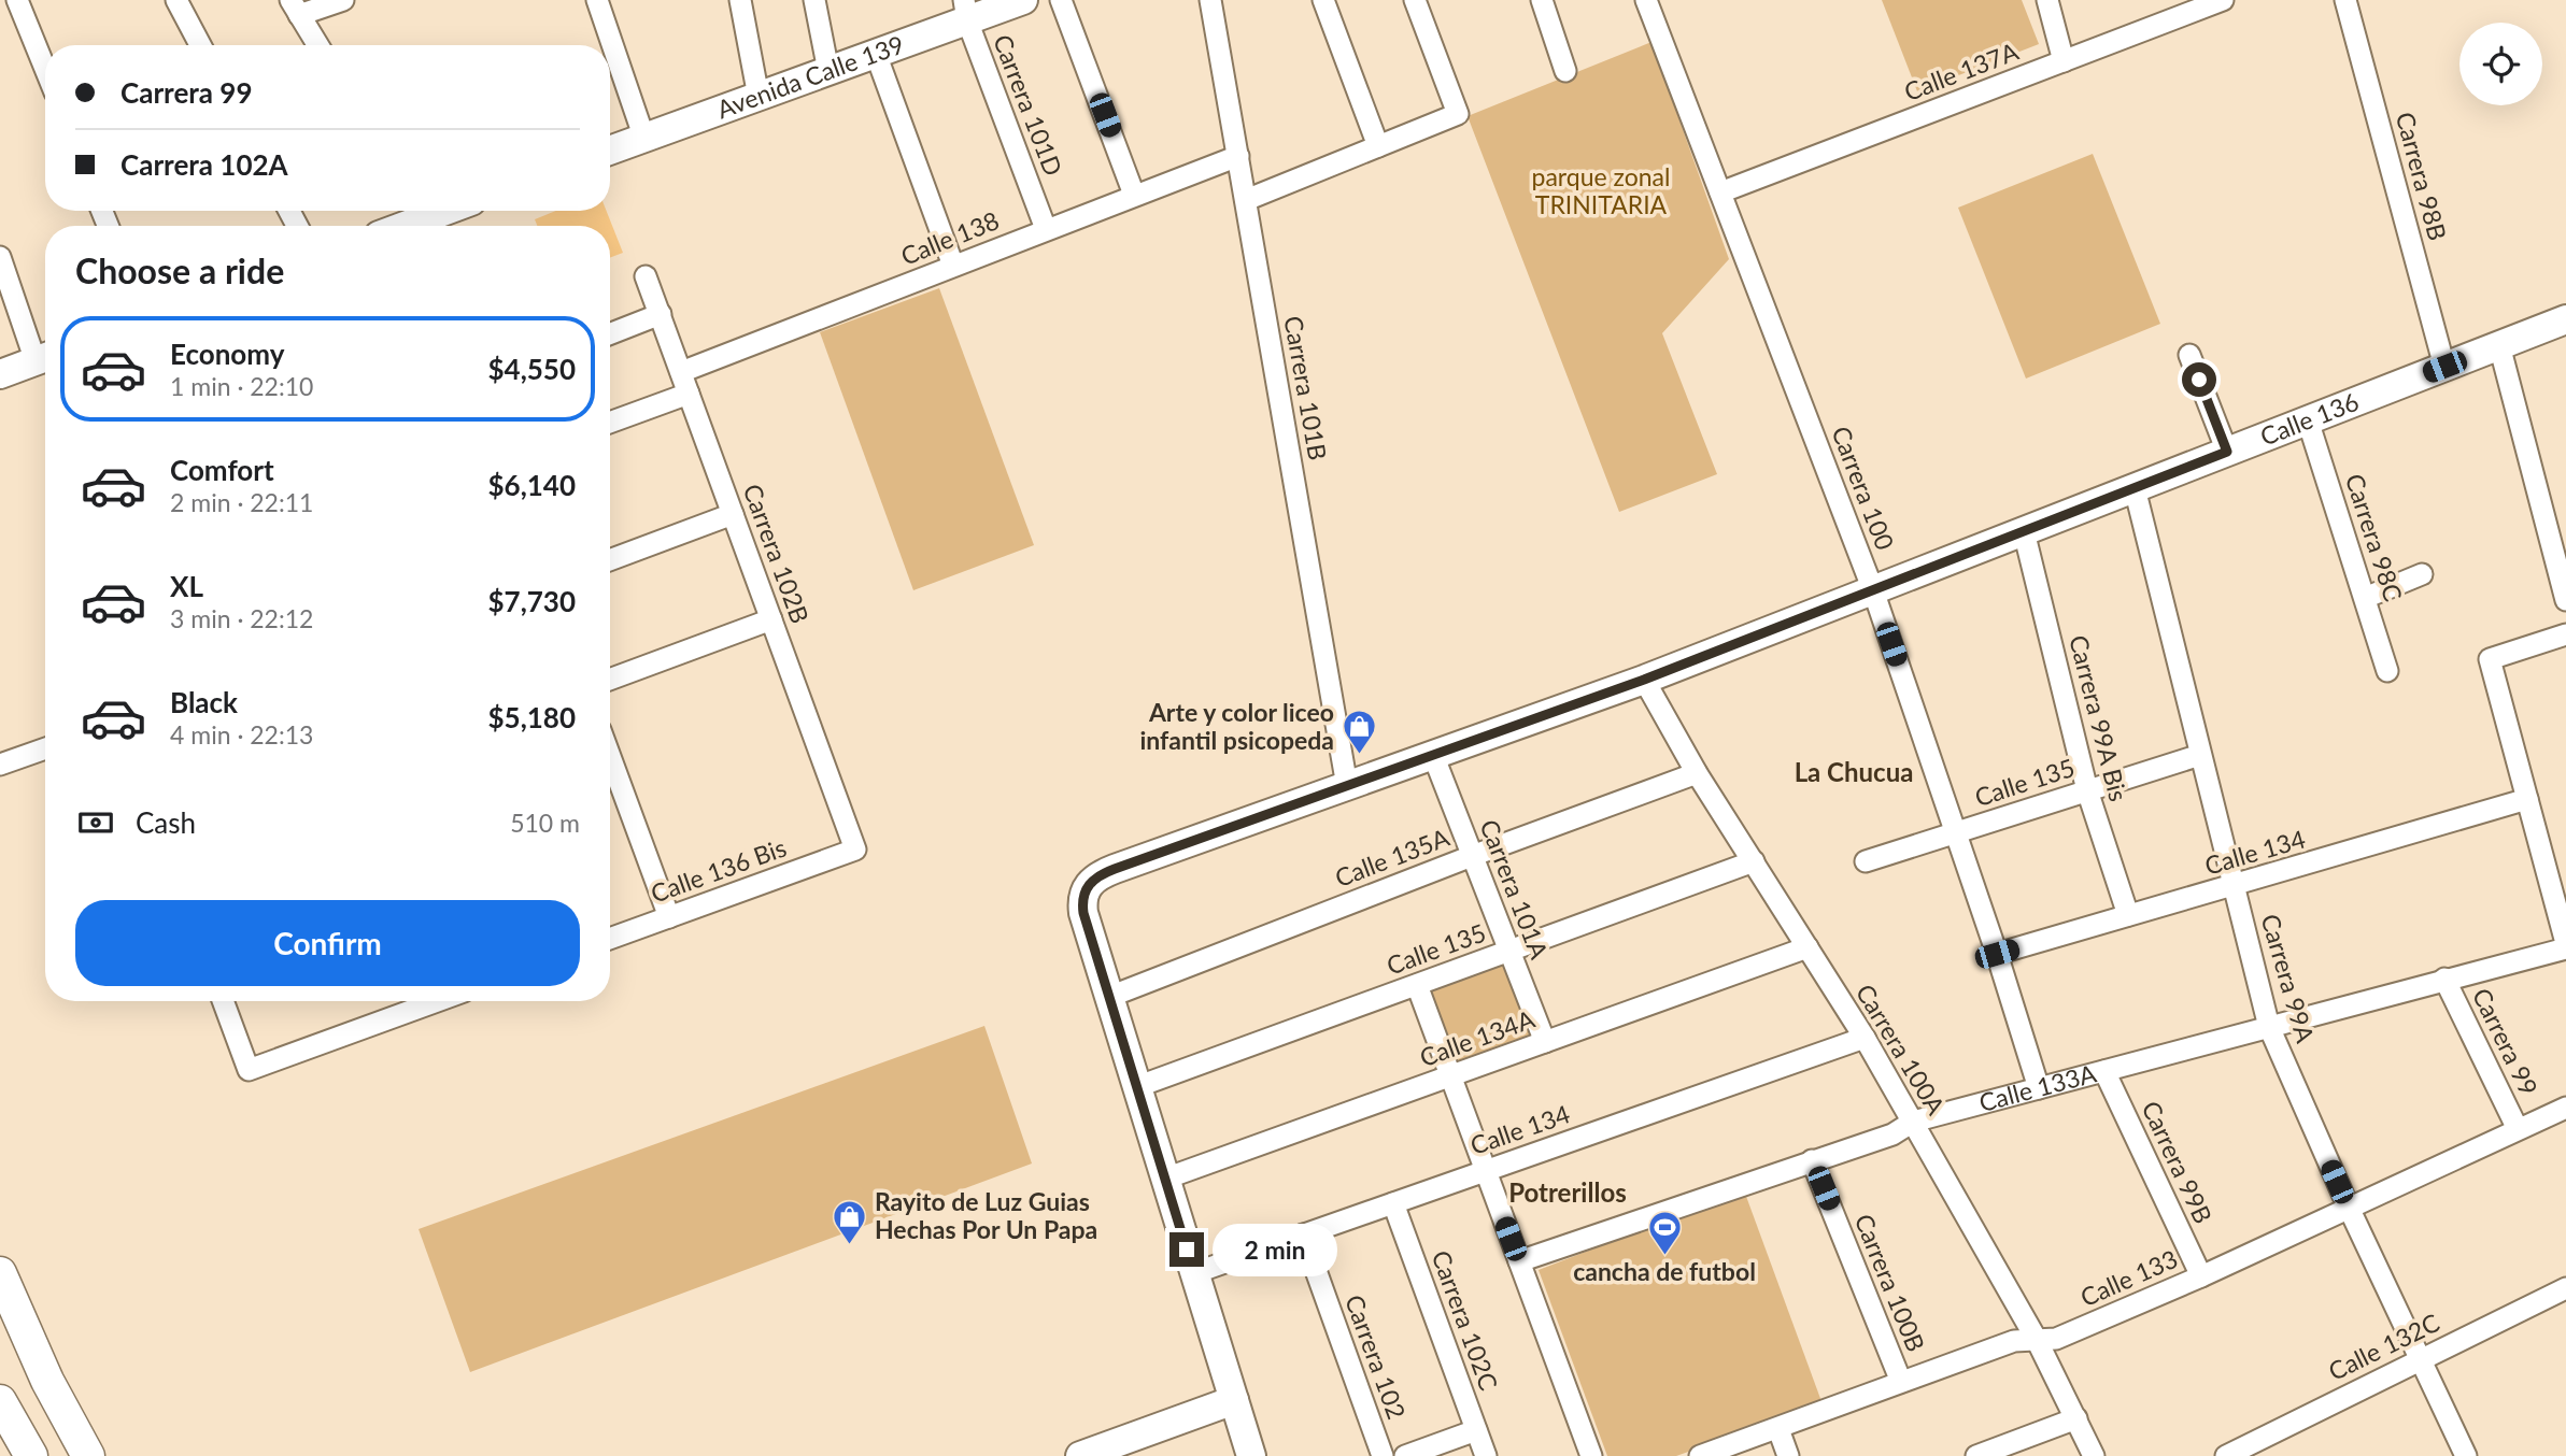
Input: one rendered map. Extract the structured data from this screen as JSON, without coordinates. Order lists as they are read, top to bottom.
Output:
{
  "streets": {
    "street": [
      "Calle 137A",
      "Avenida Calle 139",
      "Carrera 101D",
      "Carrera 98B",
      "Calle 138",
      "Carrera 101B",
      "Calle 136",
      "Carrera 100",
      "Carrera 98C",
      "Carrera 102B",
      "Carrera 99A Bis",
      "Calle 135",
      "Calle 134",
      "Calle 135A",
      "Calle 136 Bis",
      "Carrera 101A",
      "Carrera 99A",
      "Calle 134A",
      "Carrera 99",
      "Carrera 100A",
      "Calle 133A",
      "Carrera 99B",
      "Calle 133",
      "Carrera 100B",
      "Carrera 102C",
      "Calle 132C",
      "Carrera 102"
    ]
  },
  "crossings": [
    ["Calle 137A", "Carrera 100"],
    ["Avenida Calle 139", "Carrera 101D"],
    ["Carrera 101D", "Calle 138"],
    ["Carrera 98B", "Calle 136"],
    ["Calle 138", "Carrera 101B"],
    ["Calle 138", "Carrera 102B"],
    ["Carrera 101B", "Calle 136"],
    ["Calle 136", "Carrera 100"],
    ["Calle 136", "Carrera 98C"],
    ["Calle 136", "Carrera 99A Bis"],
    ["Calle 136", "Calle 135A"],
    ["Calle 136", "Carrera 101A"],
    ["Calle 136", "Carrera 99A"],
    ["Calle 136", "Carrera 100A"],
    ["Carrera 100", "Calle 135"],
    ["Carrera 100", "Calle 134"],
    ["Carrera 100", "Calle 133A"],
    ["Carrera 102B", "Calle 136 Bis"],
    ["Carrera 99A Bis", "Calle 135"],
    ["Carrera 99A Bis", "Calle 134"],
    ["Calle 135", "Carrera 101A"],
    ["Calle 135", "Carrera 99A"],
    ["Calle 135", "Carrera 100A"],
    ["Calle 134", "Carrera 99A"],
    ["Calle 134", "Carrera 100A"],
    ["Calle 134", "Carrera 102C"],
    ["Calle 134", "Carrera 102"],
    ["Calle 135A", "Carrera 101A"],
    ["Calle 135A", "Carrera 100A"],
    ["Carrera 101A", "Calle 134A"],
    ["Carrera 99A", "Calle 133A"],
    ["Carrera 99A", "Calle 133"],
    ["Carrera 99A", "Calle 132C"],
    ["Calle 134A", "Carrera 100A"],
    ["Carrera 99", "Calle 133A"],
    ["Carrera 99", "Calle 133"],
    ["Carrera 100A", "Calle 133A"],
    ["Carrera 100A", "Calle 133"],
    ["Calle 133A", "Carrera 99B"],
    ["Calle 133A", "Carrera 100B"],
    ["Carrera 99B", "Calle 133"],
    ["Calle 133", "Carrera 100B"]
  ],
  "districts": ["La Chucua", "Potrerillos"],
  "parks": ["parque zonal TRINITARIA"],
  "places": {
    "shop": ["Arte y color liceo infantil psicopeda", "Rayito de Luz Guias Hechas Por Un Papa"],
    "sports": ["cancha de futbol"]
  },
  "page": {
    "banner": ["Carrera 99", "Carrera 102A"],
    "heading": "Choose a ride",
    "list": [
      {
        "name": "Economy",
        "note": "1 min · 22:10",
        "value": "$4,550"
      },
      {
        "name": "Comfort",
        "note": "2 min · 22:11",
        "value": "$6,140"
      },
      {
        "name": "XL",
        "note": "3 min · 22:12",
        "value": "$7,730"
      },
      {
        "name": "Black",
        "note": "4 min · 22:13",
        "value": "$5,180"
      }
    ],
    "pay": ["Cash", "510 m"],
    "buttons": "Confirm",
    "bubble": "2 min"
  }
}
